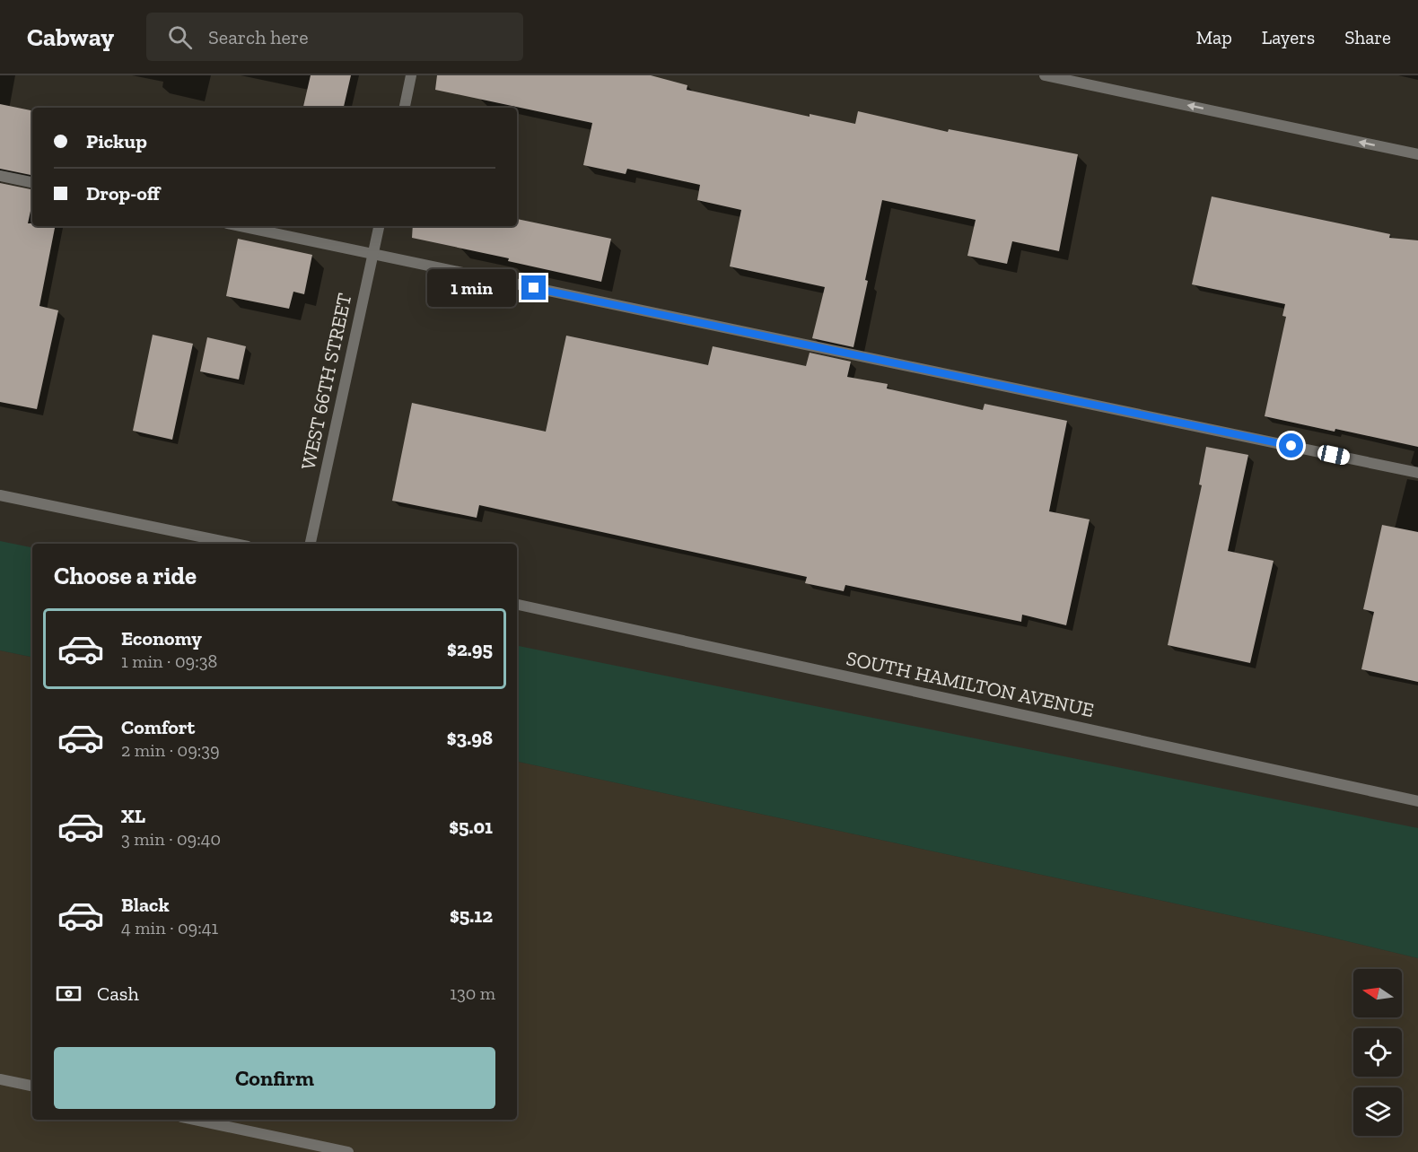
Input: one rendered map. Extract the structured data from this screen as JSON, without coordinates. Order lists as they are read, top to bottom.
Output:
{
  "streets": {
    "street": ["WEST 66TH STREET", "SOUTH HAMILTON AVENUE"]
  },
  "north": "left",
  "page": {
    "header": "Cabway",
    "search": "Search here",
    "nav": ["Map", "Layers", "Share"],
    "banner": ["Pickup", "Drop-off"],
    "bubble": "1 min",
    "heading": "Choose a ride",
    "list": [
      {
        "name": "Economy",
        "note": "1 min · 09:38",
        "value": "$2.95"
      },
      {
        "name": "Comfort",
        "note": "2 min · 09:39",
        "value": "$3.98"
      },
      {
        "name": "XL",
        "note": "3 min · 09:40",
        "value": "$5.01"
      },
      {
        "name": "Black",
        "note": "4 min · 09:41",
        "value": "$5.12"
      }
    ],
    "pay": ["Cash", "130 m"],
    "buttons": "Confirm"
  }
}
